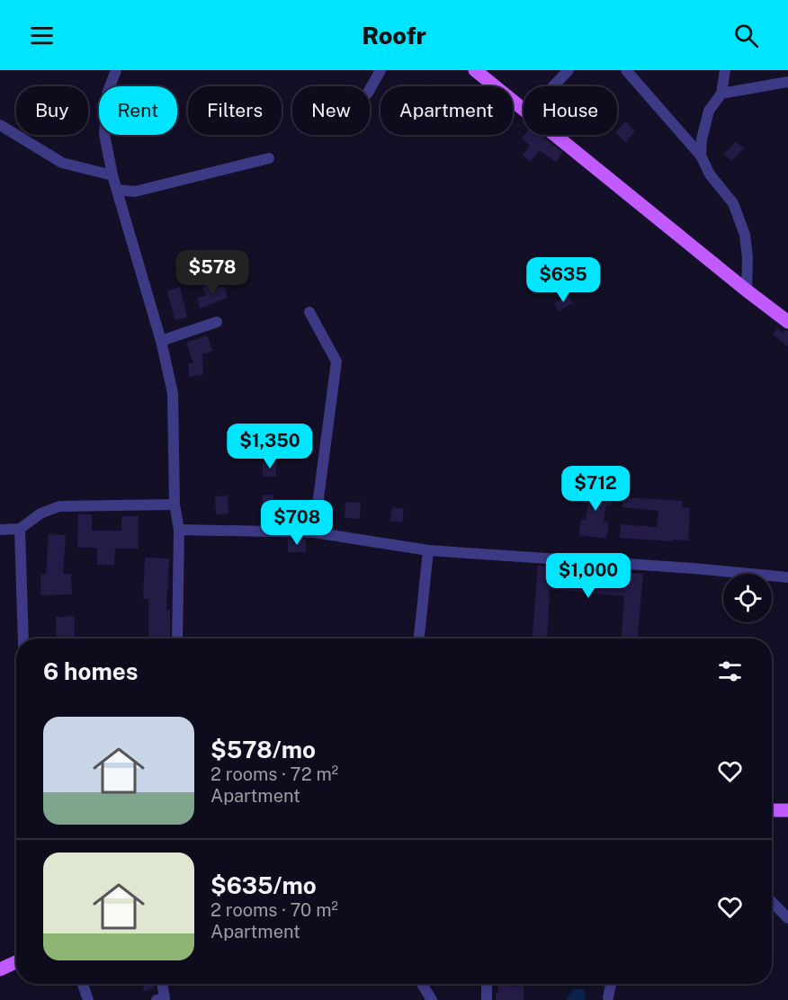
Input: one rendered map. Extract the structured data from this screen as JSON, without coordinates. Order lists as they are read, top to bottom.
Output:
{
  "page": {
    "header": "Roofr",
    "chip": [
      "Buy",
      "Rent",
      "Filters",
      "New",
      "Apartment",
      "House"
    ],
    "price": [
      "$578",
      "$635",
      "$1,350",
      "$712",
      "$708",
      "$1,000"
    ],
    "heading": "6 homes",
    "list": [
      {
        "name": "$578/mo",
        "note": "2 rooms · 72 m² · Apartment"
      },
      {
        "name": "$635/mo",
        "note": "2 rooms · 70 m² · Apartment"
      }
    ]
  }
}
